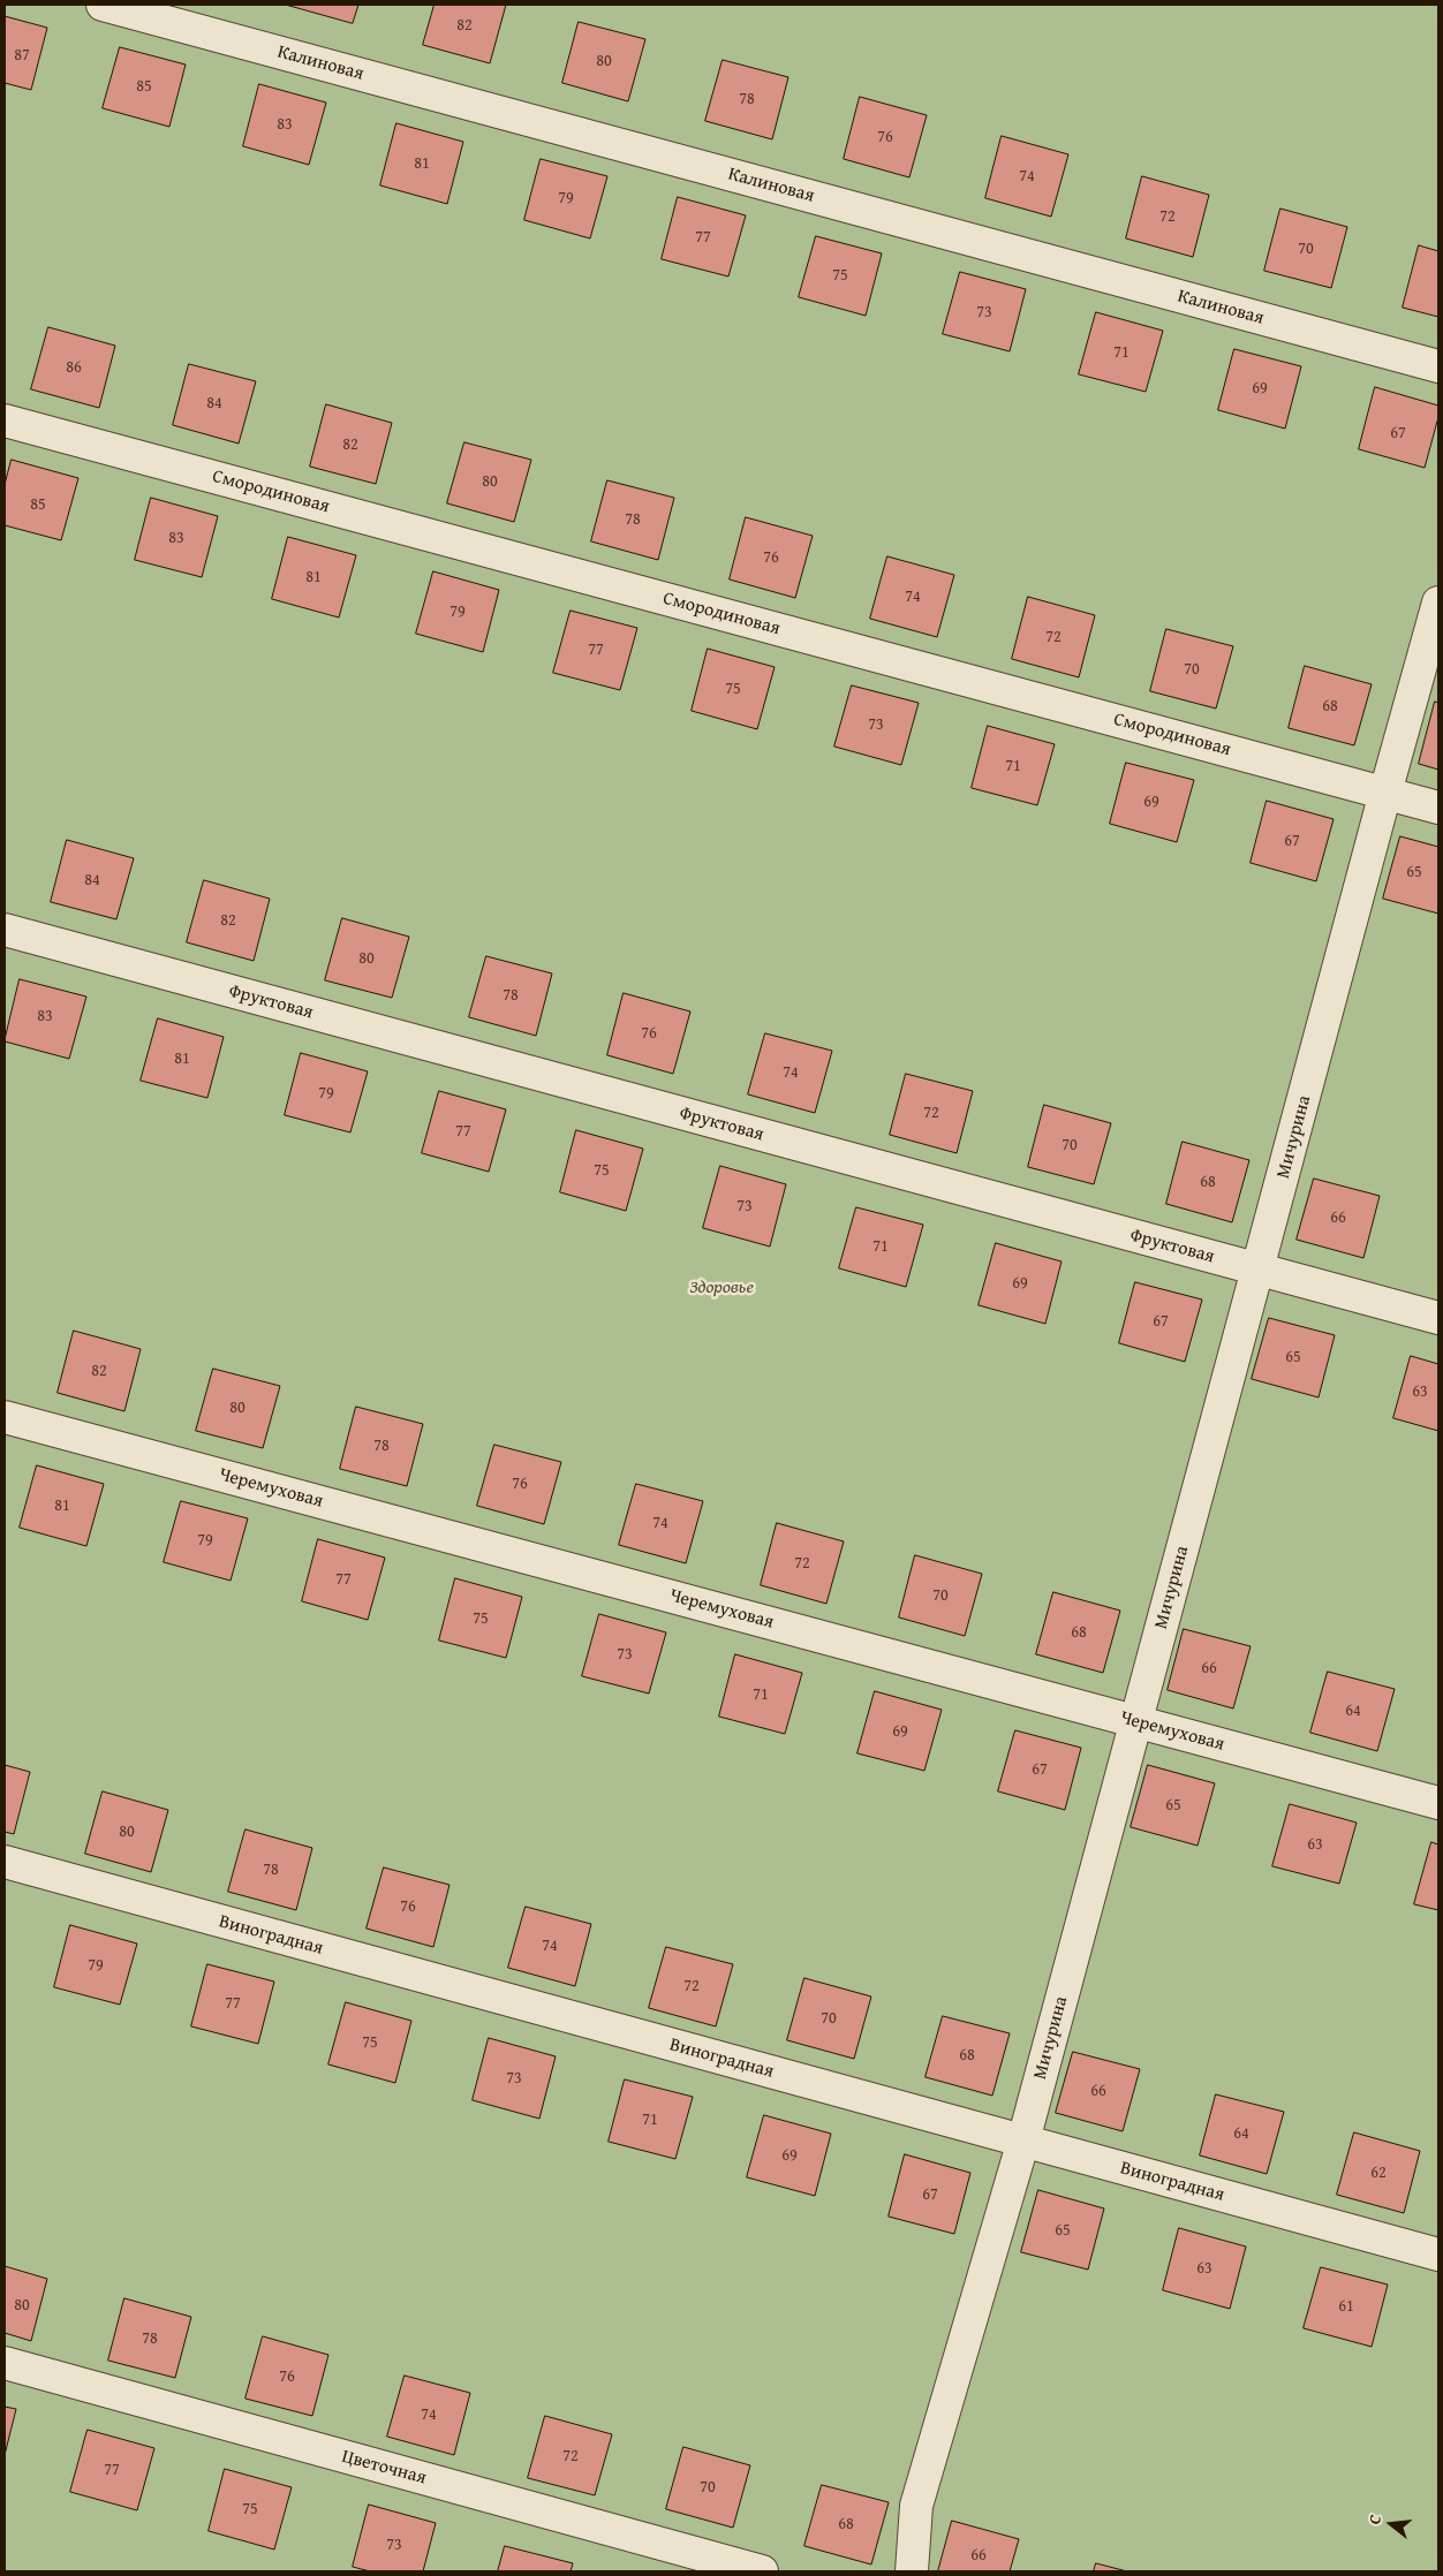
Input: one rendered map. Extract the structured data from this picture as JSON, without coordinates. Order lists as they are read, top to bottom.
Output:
{
  "streets": {
    "street": [
      "Калиновая",
      "Смородиновая",
      "Фруктовая",
      "Мичурина",
      "Черемуховая",
      "Виноградная",
      "Цветочная"
    ]
  },
  "crossings": [
    ["Смородиновая", "Мичурина"],
    ["Фруктовая", "Мичурина"],
    ["Мичурина", "Черемуховая"],
    ["Мичурина", "Виноградная"]
  ],
  "parks": ["Здоровье"],
  "house_numbers": [
    "82",
    "87",
    "80",
    "85",
    "78",
    "83",
    "76",
    "81",
    "74",
    "79",
    "72",
    "77",
    "70",
    "75",
    "73",
    "71",
    "86",
    "69",
    "84",
    "67",
    "82",
    "80",
    "85",
    "78",
    "83",
    "76",
    "81",
    "74",
    "79",
    "72",
    "77",
    "70",
    "75",
    "68",
    "73",
    "71",
    "69",
    "67",
    "65",
    "84",
    "82",
    "80",
    "78",
    "83",
    "76",
    "81",
    "74",
    "79",
    "72",
    "77",
    "70",
    "75",
    "68",
    "73",
    "66",
    "71",
    "69",
    "67",
    "65",
    "82",
    "63",
    "80",
    "78",
    "76",
    "81",
    "74",
    "79",
    "72",
    "77",
    "70",
    "75",
    "68",
    "73",
    "66",
    "71",
    "64",
    "69",
    "67",
    "65",
    "80",
    "63",
    "78",
    "76",
    "74",
    "79",
    "72",
    "77",
    "70",
    "75",
    "68",
    "73",
    "66",
    "71",
    "64",
    "69",
    "62",
    "67",
    "65",
    "63",
    "80",
    "61",
    "78",
    "76",
    "74",
    "72",
    "77",
    "70",
    "75",
    "68",
    "73",
    "66"
  ],
  "north": "left"
}
